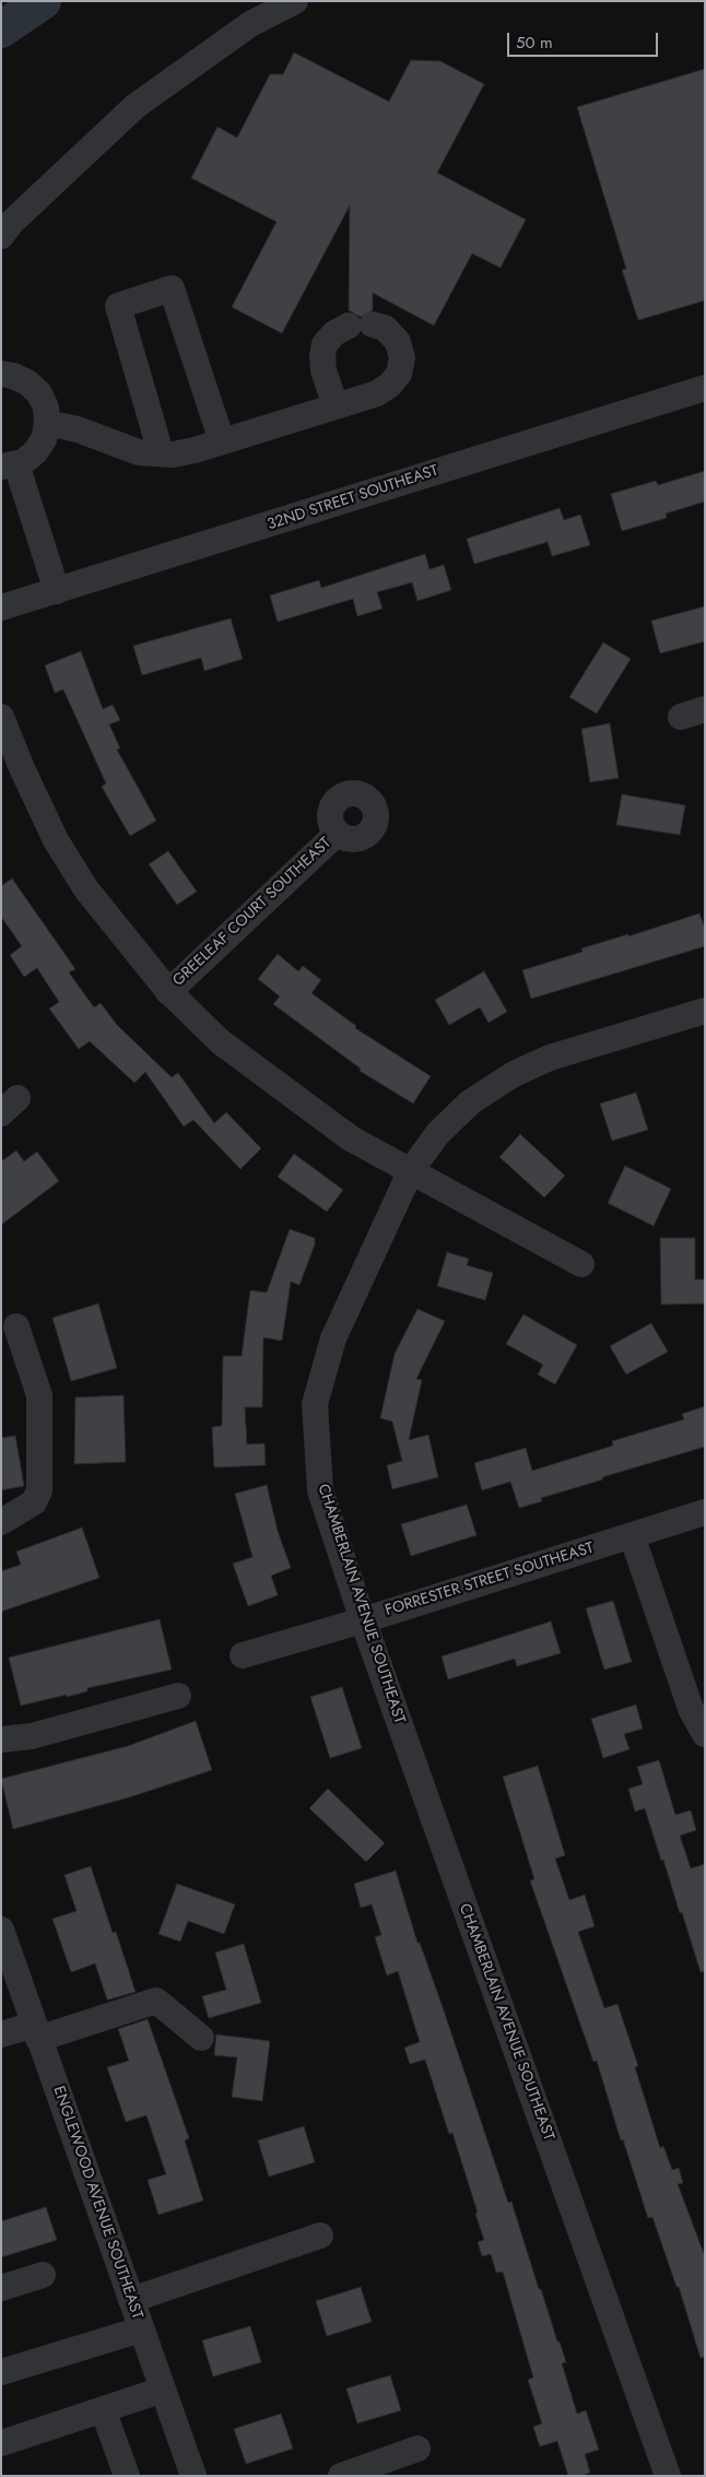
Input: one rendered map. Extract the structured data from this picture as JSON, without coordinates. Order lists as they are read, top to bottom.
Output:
{
  "streets": {
    "street": [
      "32ND STREET SOUTHEAST",
      "GREELEAF COURT SOUTHEAST",
      "FORRESTER STREET SOUTHEAST",
      "CHAMBERLAIN AVENUE SOUTHEAST",
      "ENGLEWOOD AVENUE SOUTHEAST"
    ]
  },
  "crossings": [
    ["FORRESTER STREET SOUTHEAST", "CHAMBERLAIN AVENUE SOUTHEAST"]
  ],
  "scale_bar": "50 m"
}
